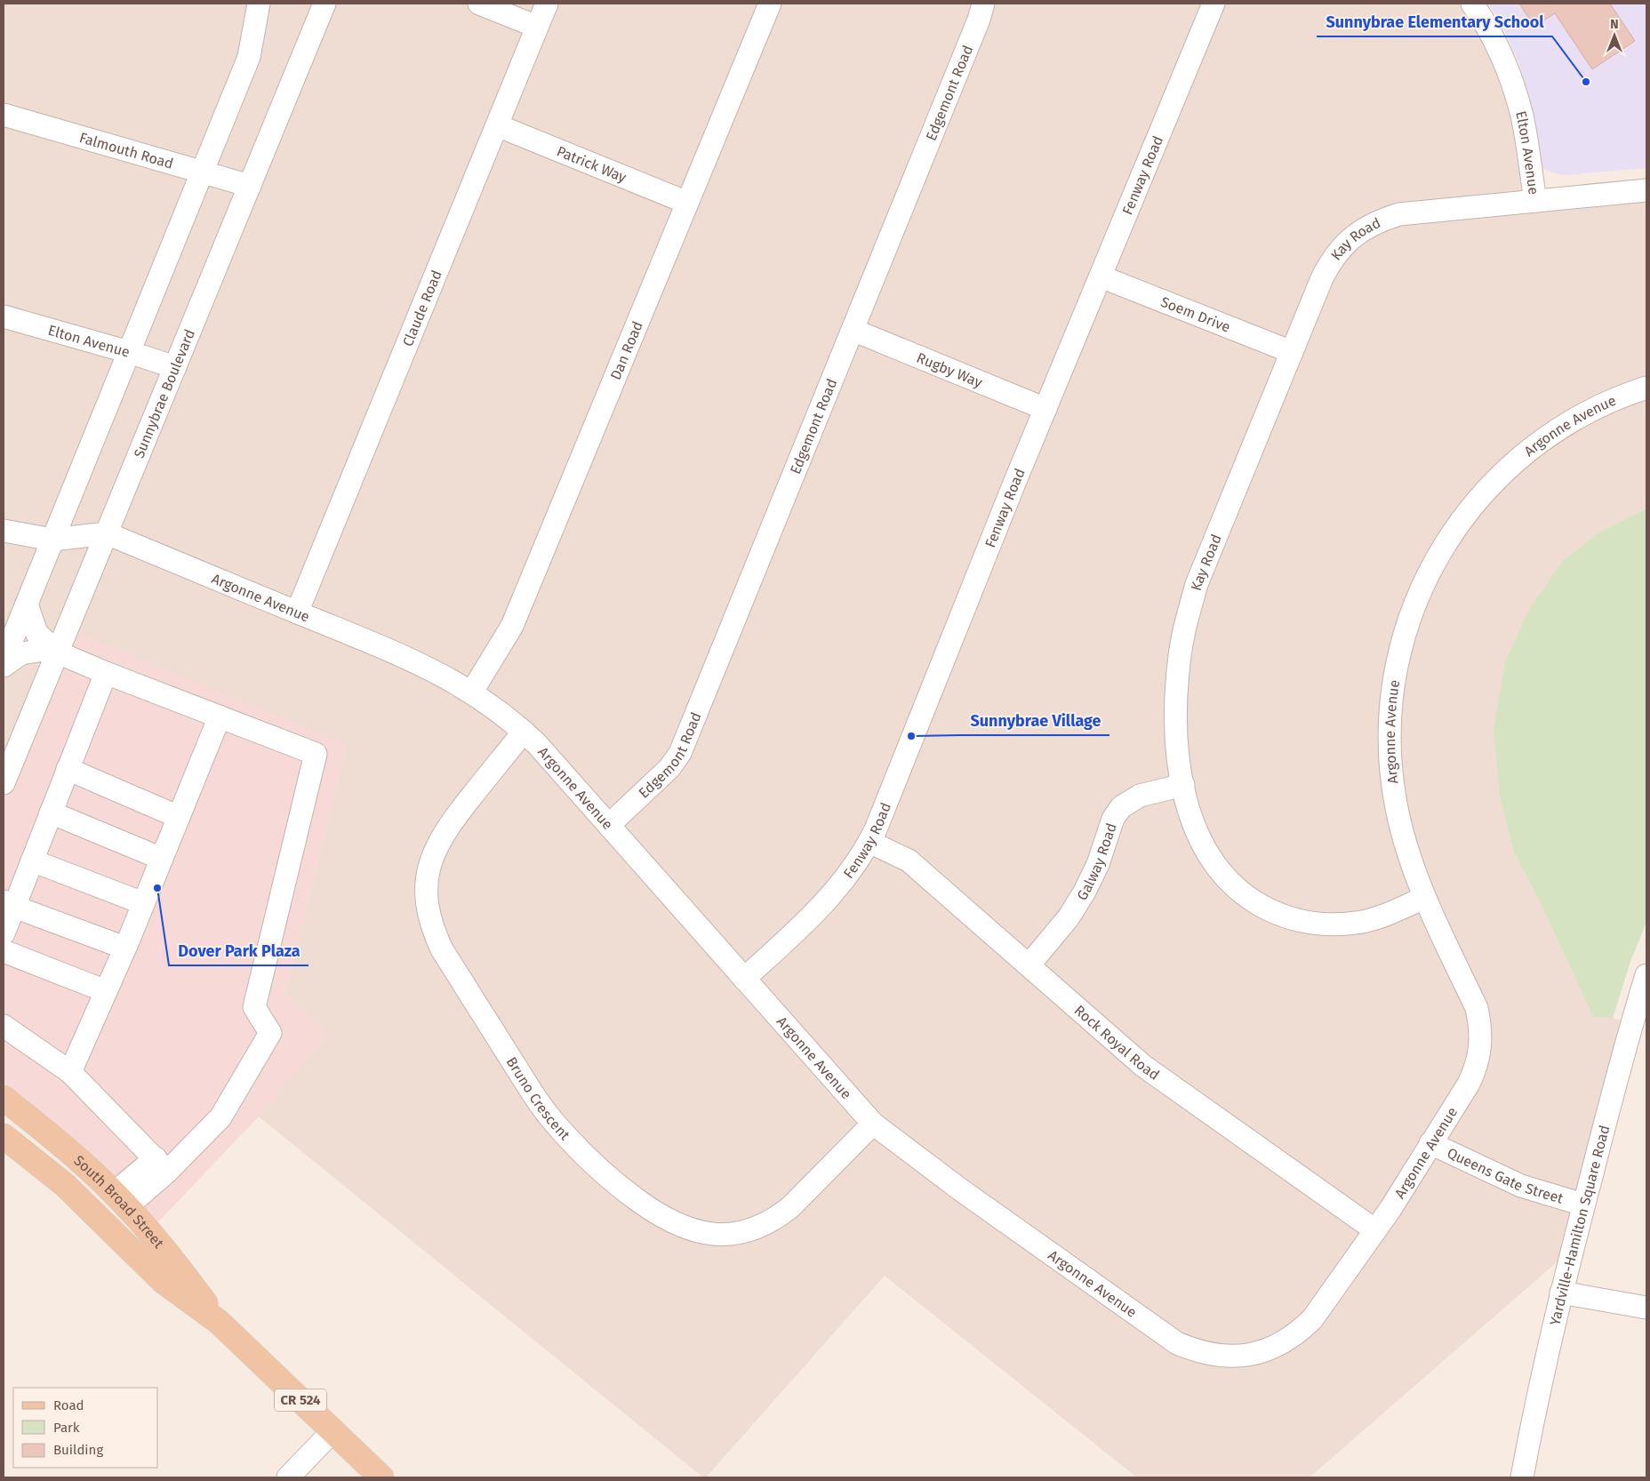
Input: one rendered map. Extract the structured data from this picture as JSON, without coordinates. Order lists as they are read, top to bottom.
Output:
{
  "streets": {
    "main road": ["South Broad Street", "CR 524"],
    "street": [
      "Edgemont Road",
      "Falmouth Road",
      "Elton Avenue",
      "Patrick Way",
      "Fenway Road",
      "Kay Road",
      "Claude Road",
      "Soem Drive",
      "Dan Road",
      "Rugby Way",
      "Sunnybrae Boulevard",
      "Argonne Avenue",
      "Galway Road",
      "Rock Royal Road",
      "Bruno Crescent",
      "Queens Gate Street",
      "Yardville-Hamilton Square Road"
    ]
  },
  "crossings": [
    ["Edgemont Road", "Rugby Way"],
    ["Edgemont Road", "Argonne Avenue"],
    ["Falmouth Road", "Sunnybrae Boulevard"],
    ["Elton Avenue", "Kay Road"],
    ["Elton Avenue", "Sunnybrae Boulevard"],
    ["Patrick Way", "Claude Road"],
    ["Patrick Way", "Dan Road"],
    ["Fenway Road", "Soem Drive"],
    ["Fenway Road", "Rugby Way"],
    ["Fenway Road", "Argonne Avenue"],
    ["Fenway Road", "Rock Royal Road"],
    ["Kay Road", "Soem Drive"],
    ["Kay Road", "Argonne Avenue"],
    ["Kay Road", "Galway Road"],
    ["Claude Road", "Argonne Avenue"],
    ["Dan Road", "Argonne Avenue"],
    ["Sunnybrae Boulevard", "Argonne Avenue"],
    ["Argonne Avenue", "Rock Royal Road"],
    ["Argonne Avenue", "Bruno Crescent"],
    ["Argonne Avenue", "Queens Gate Street"],
    ["Galway Road", "Rock Royal Road"],
    ["Queens Gate Street", "Yardville-Hamilton Square Road"]
  ],
  "places": ["Sunnybrae Elementary School", "Sunnybrae Village", "Dover Park Plaza"],
  "legend": ["Road", "Park", "Building"],
  "north": "top"
}
